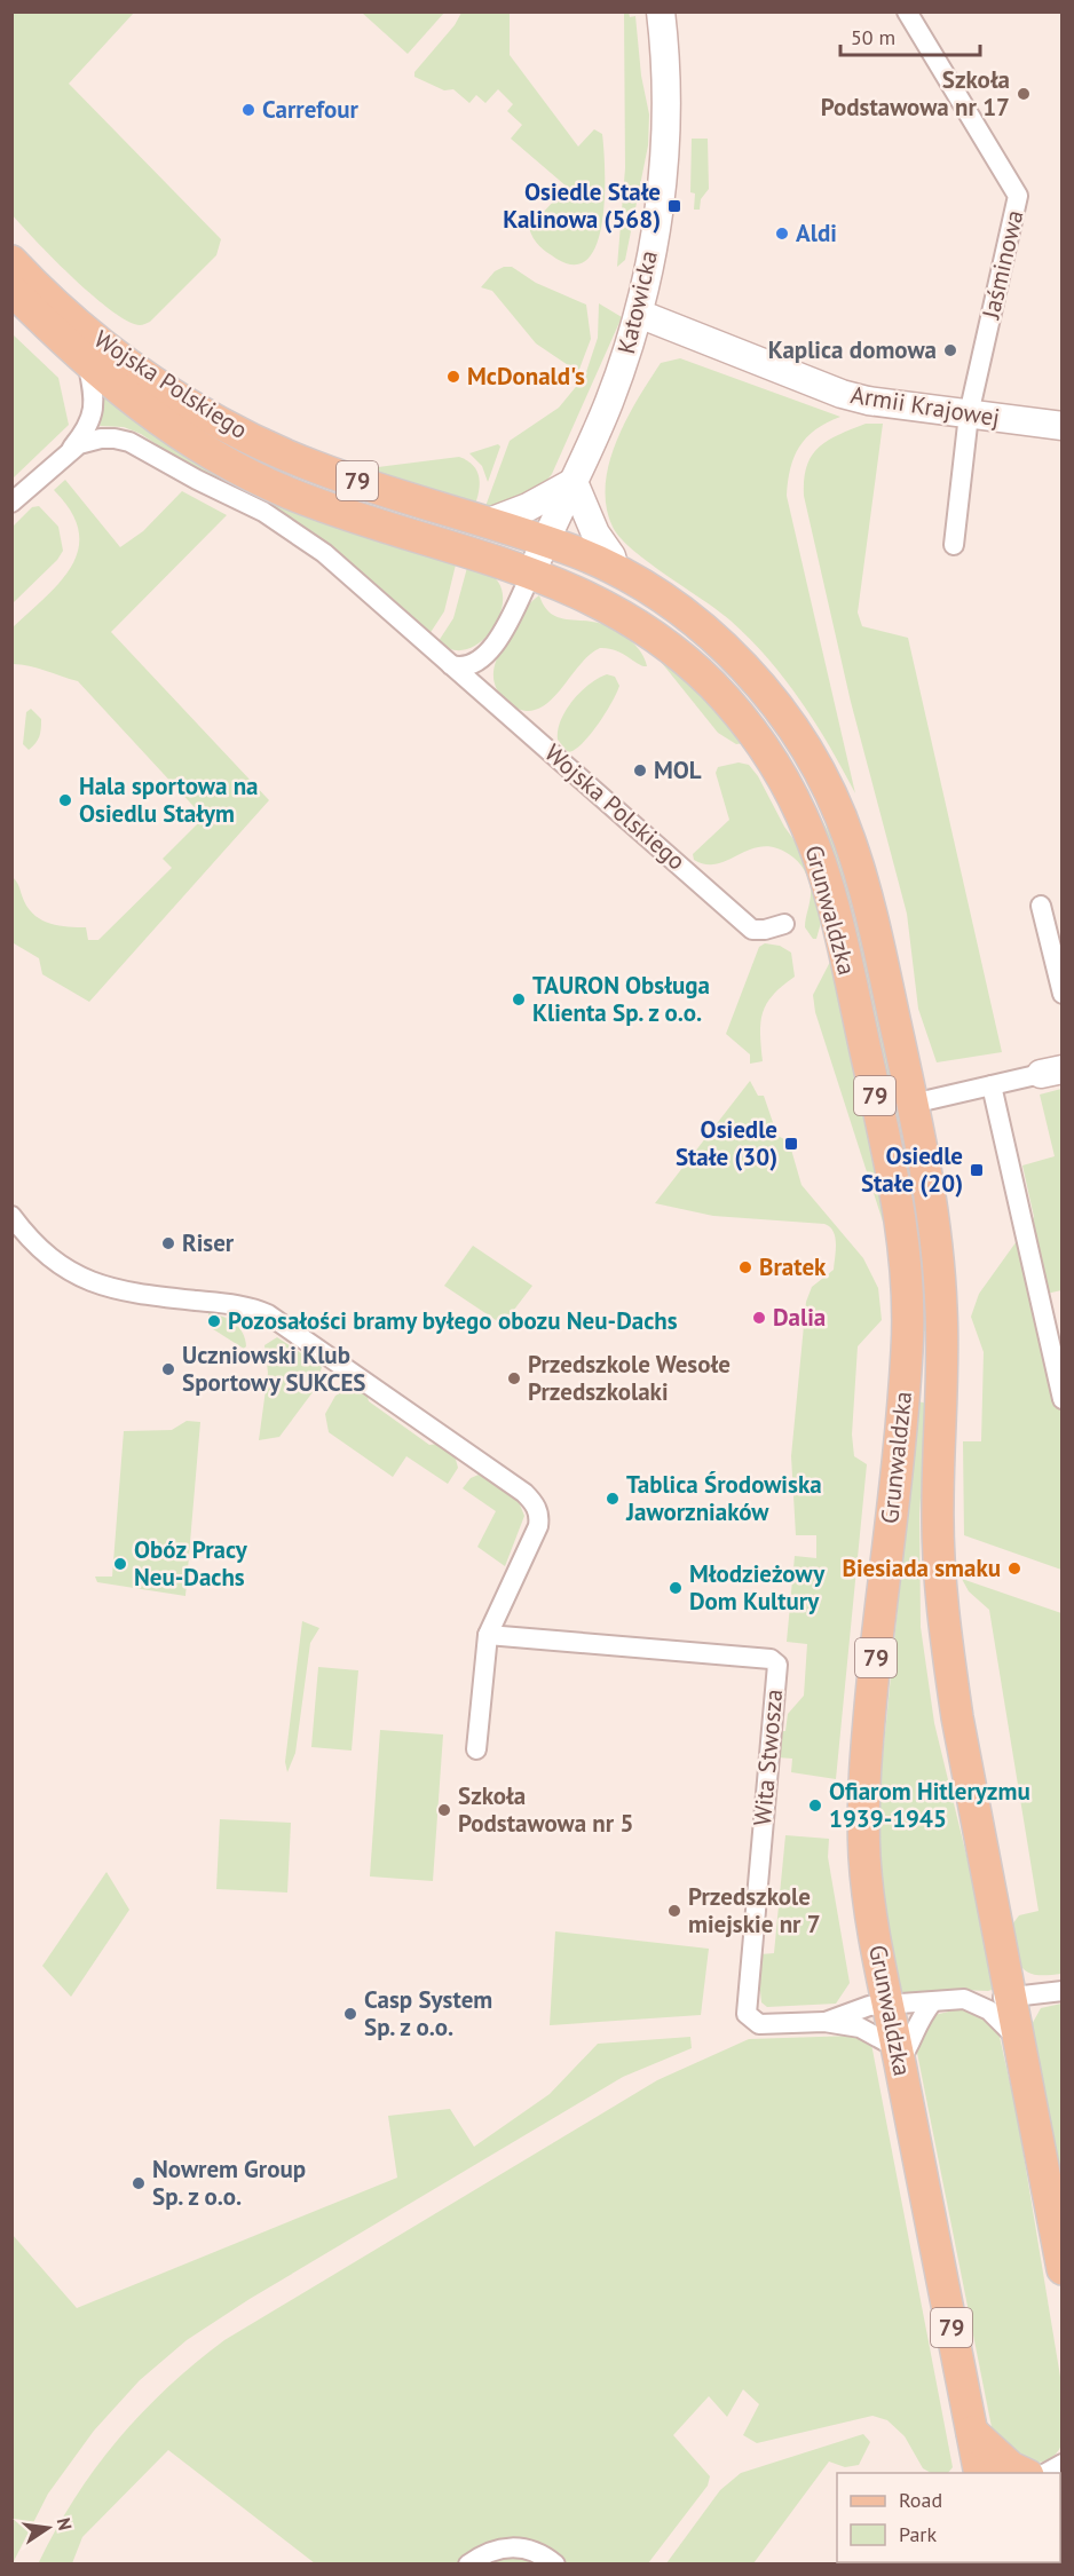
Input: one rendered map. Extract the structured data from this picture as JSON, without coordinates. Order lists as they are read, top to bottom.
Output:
{
  "streets": {
    "main road": ["Wojska Polskiego", "79", "Grunwaldzka"],
    "street": [
      "Jaśminowa",
      "Katowicka",
      "Armii Krajowej",
      "Wita Stwosza"
    ]
  },
  "crossings": [
    ["Jaśminowa", "Armii Krajowej"],
    ["Katowicka", "Wojska Polskiego"],
    ["Katowicka", "Armii Krajowej"],
    ["Katowicka", "Grunwaldzka"],
    ["Wojska Polskiego", "Grunwaldzka"]
  ],
  "places": {
    "other": [
      "Szkoła Podstawowa nr 17",
      "Carrefour",
      "Aldi",
      "Kaplica domowa",
      "McDonald's",
      "MOL",
      "Hala sportowa na Osiedlu Stałym",
      "TAURON Obsługa Klienta Sp. z o.o.",
      "Riser",
      "Bratek",
      "Dalia",
      "Pozosałości bramy byłego obozu Neu-Dachs",
      "Uczniowski Klub Sportowy SUKCES",
      "Przedszkole Wesołe Przedszkolaki",
      "Tablica Środowiska Jaworzniaków",
      "Obóz Pracy Neu-Dachs",
      "Biesiada smaku",
      "Młodzieżowy Dom Kultury",
      "Ofiarom Hitleryzmu 1939-1945",
      "Szkoła Podstawowa nr 5",
      "Przedszkole miejskie nr 7",
      "Casp System Sp. z o.o.",
      "Nowrem Group Sp. z o.o."
    ],
    "transit": ["Osiedle Stałe Kalinowa (568)", "Osiedle Stałe (30)", "Osiedle Stałe (20)"]
  },
  "legend": ["Road", "Park"],
  "scale_bar": "50 m",
  "north": "right"
}
